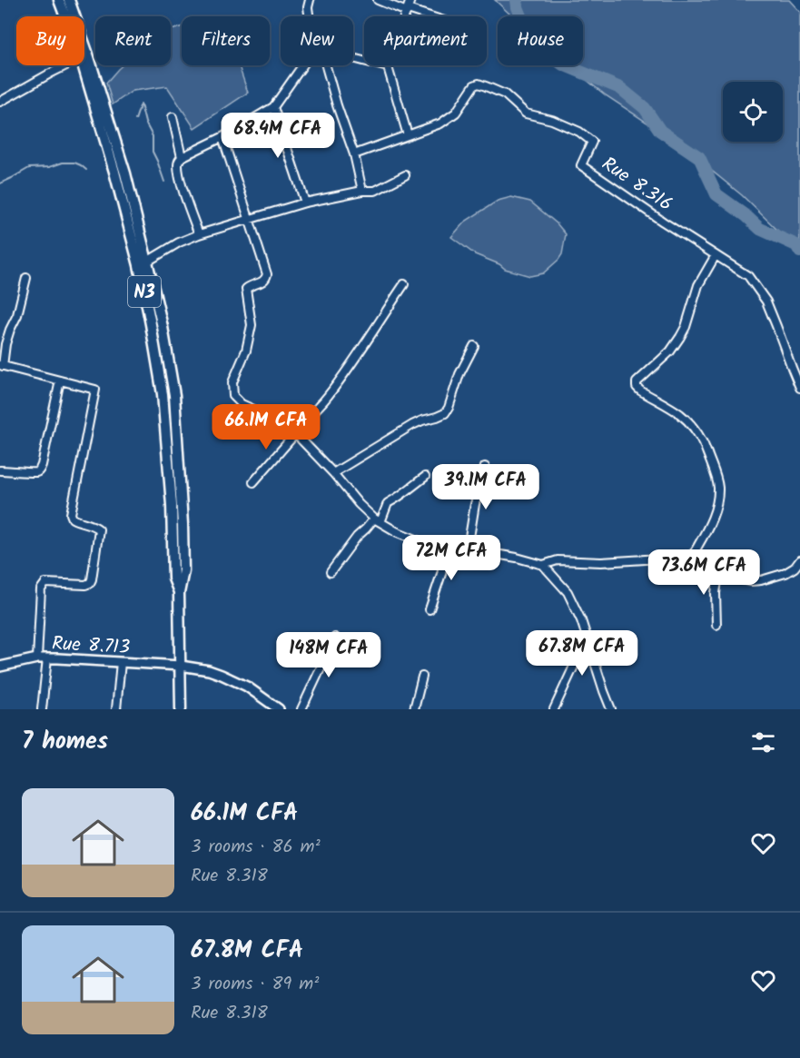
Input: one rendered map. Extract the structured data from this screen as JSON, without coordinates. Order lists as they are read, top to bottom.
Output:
{
  "streets": {
    "highway": ["N3"],
    "main road": ["Rue 8.713"],
    "street": ["Rue 8.316"]
  },
  "crossings": [
    ["N3", "Rue 8.713"]
  ],
  "page": {
    "chip": [
      "Buy",
      "Rent",
      "Filters",
      "New",
      "Apartment",
      "House"
    ],
    "price": [
      "68.4M CFA",
      "66.1M CFA",
      "39.1M CFA",
      "72M CFA",
      "73.6M CFA",
      "67.8M CFA",
      "148M CFA"
    ],
    "heading": "7 homes",
    "list": [
      {
        "name": "66.1M CFA",
        "note": "3 rooms · 86 m² · Rue 8.318"
      },
      {
        "name": "67.8M CFA",
        "note": "3 rooms · 89 m² · Rue 8.318"
      }
    ]
  }
}
